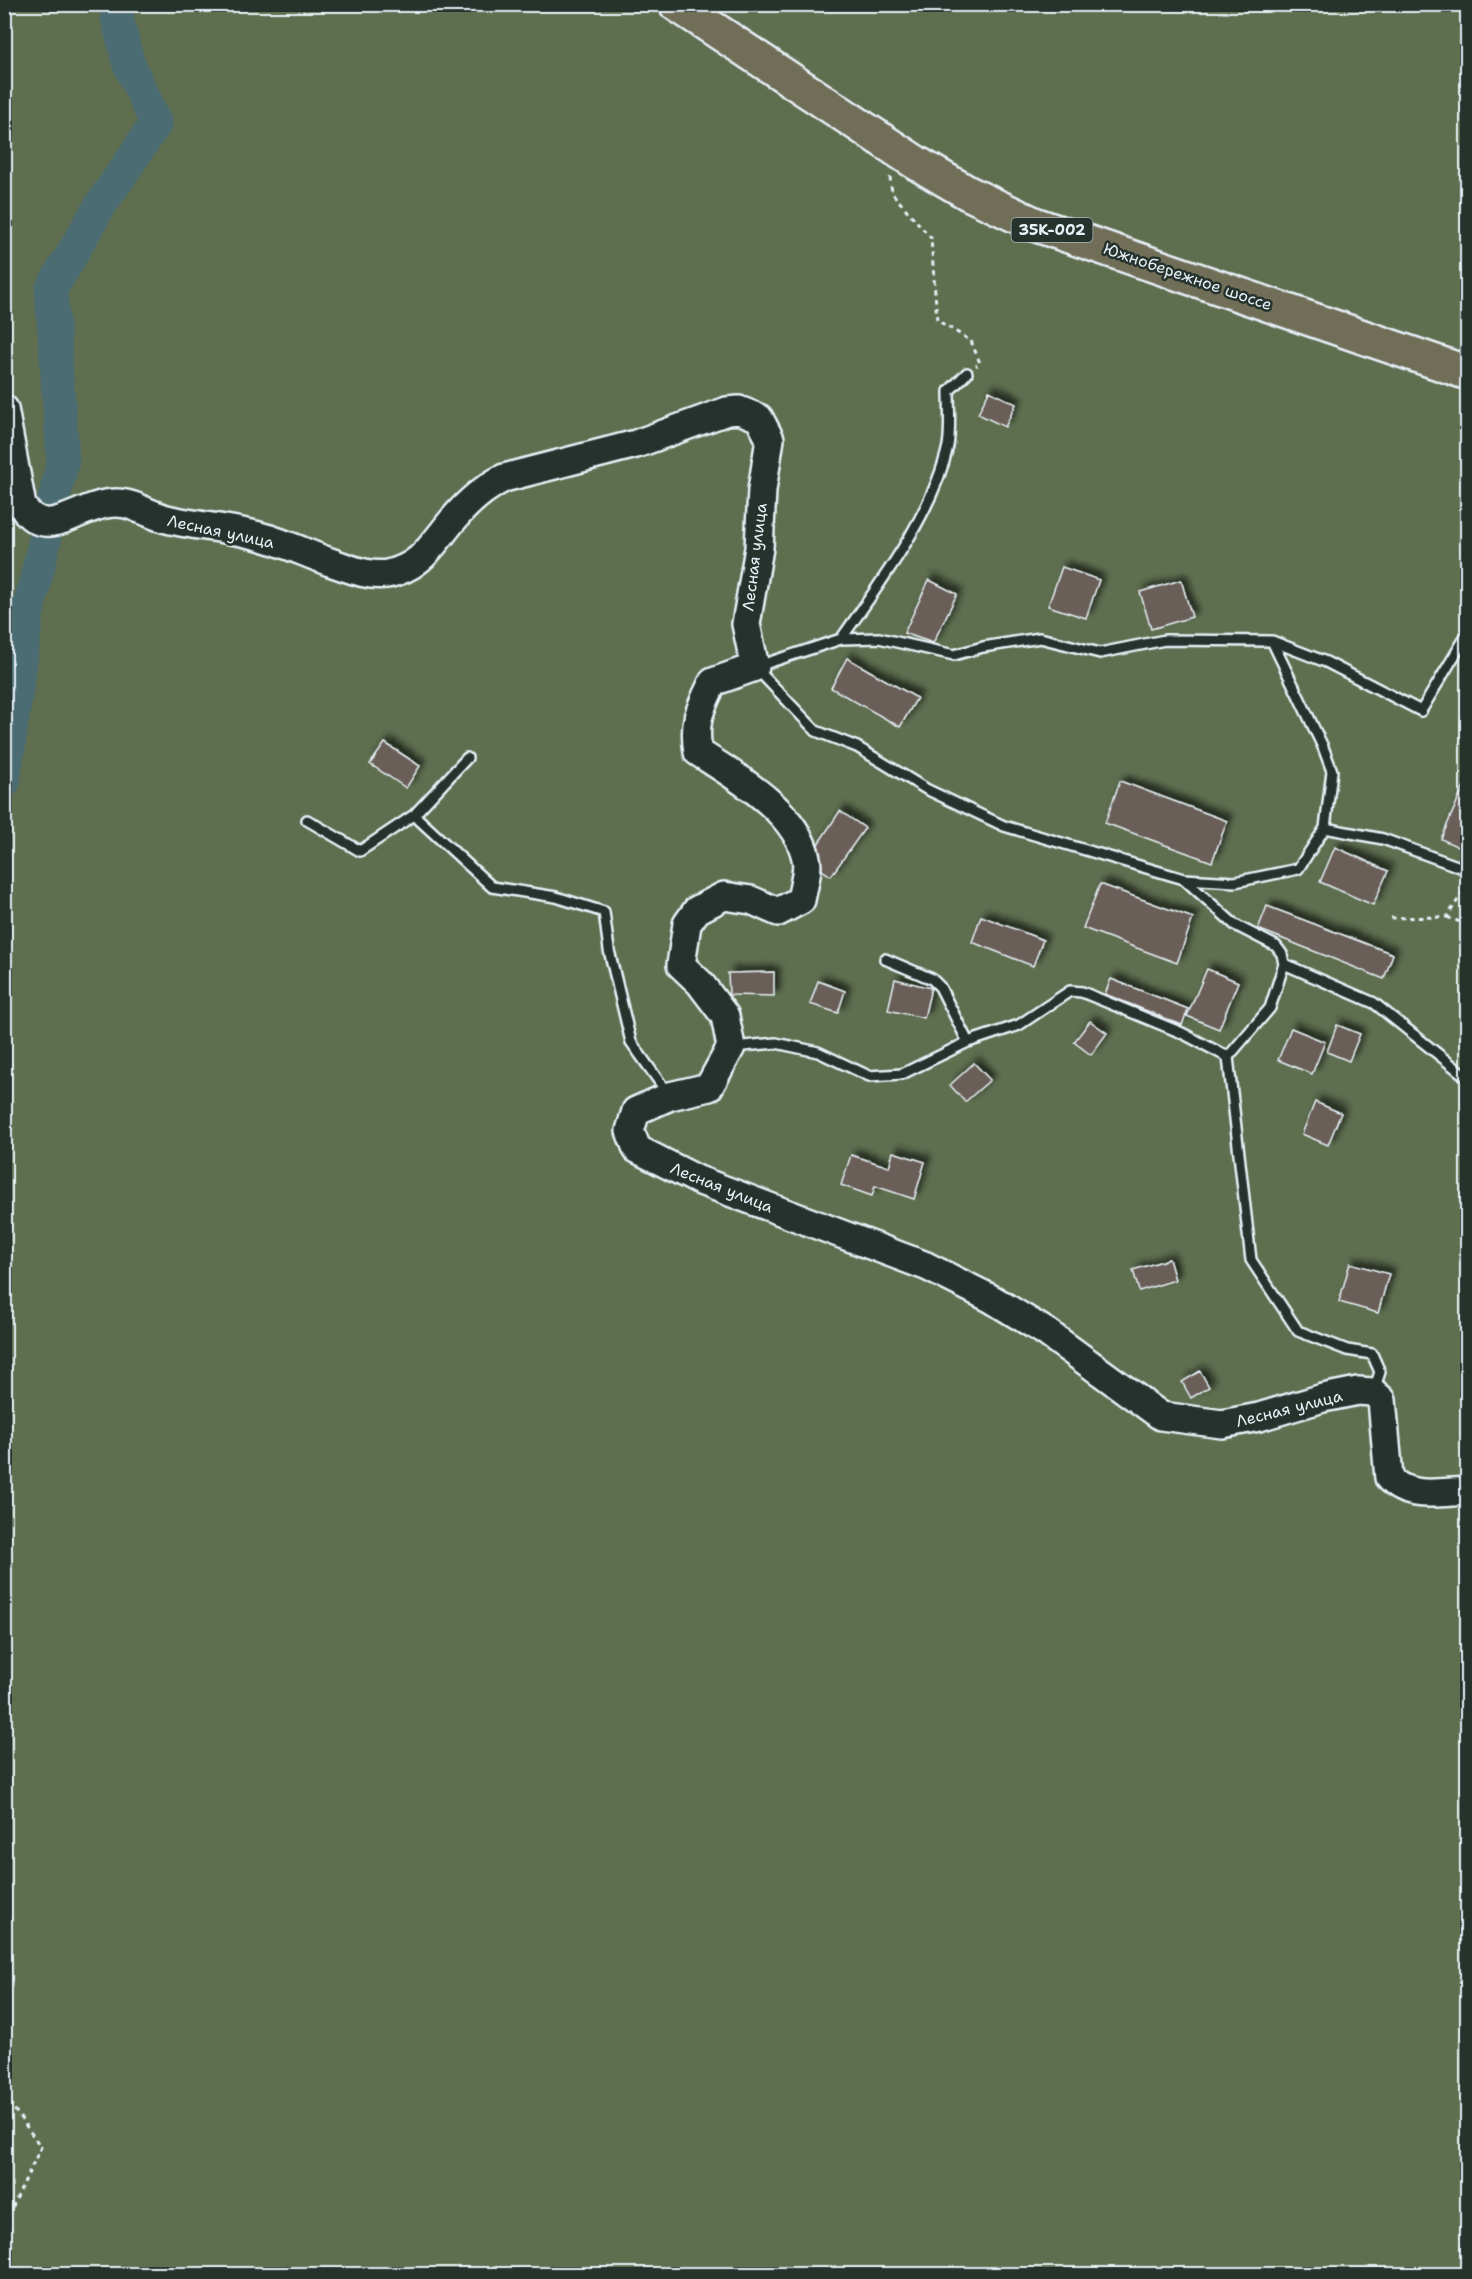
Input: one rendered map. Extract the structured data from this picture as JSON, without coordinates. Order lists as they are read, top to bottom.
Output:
{
  "streets": {
    "highway": ["35К-002", "Южнобережное шоссе"],
    "street": ["Лесная улица"]
  }
}
